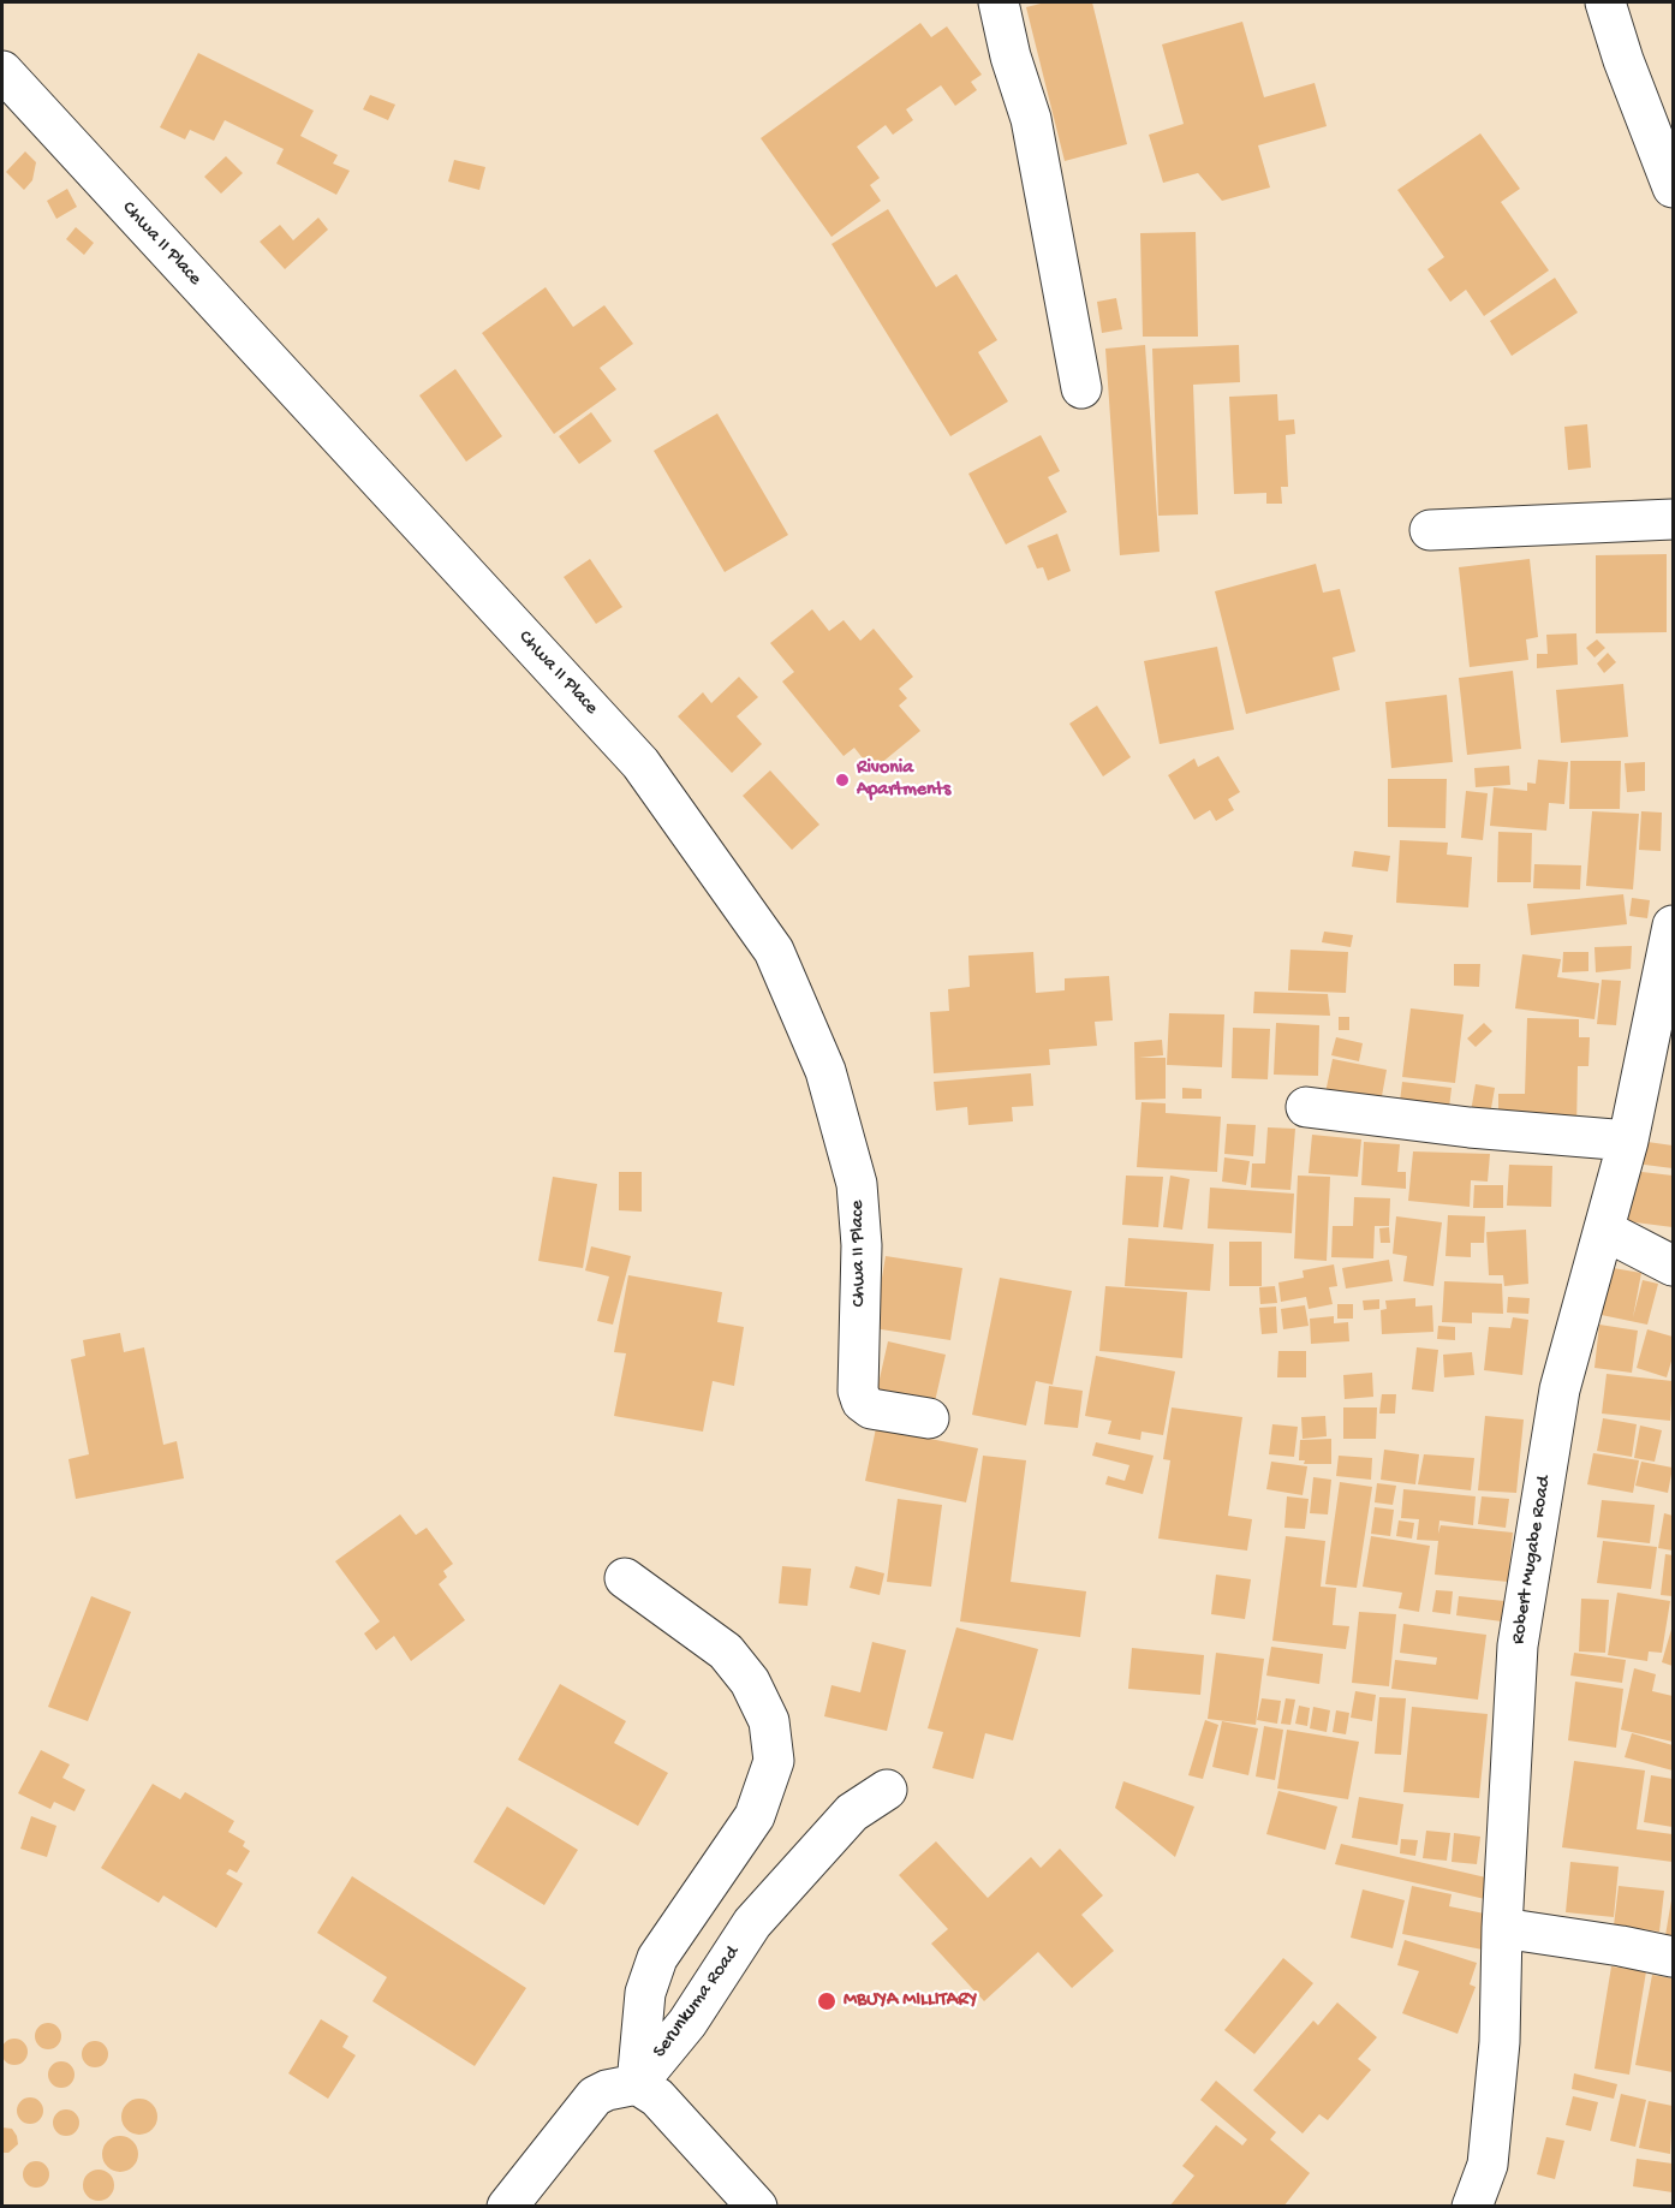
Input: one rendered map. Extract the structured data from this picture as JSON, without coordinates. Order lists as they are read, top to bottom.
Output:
{
  "streets": {
    "street": ["Chwa II Place", "Robert Mugabe Road", "Serunkuma Road"]
  },
  "places": ["Rivonia Apartments", "MBUYA MILLITARY"]
}
